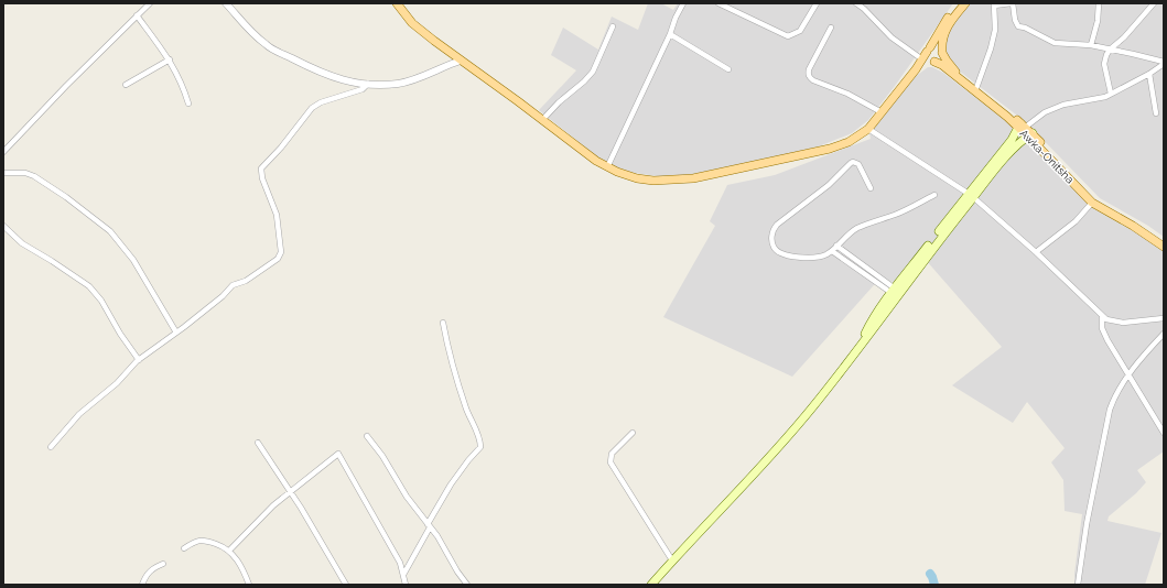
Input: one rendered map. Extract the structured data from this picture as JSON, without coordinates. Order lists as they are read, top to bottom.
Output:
{
  "streets": {
    "main road": ["Awka-Onitsha"]
  }
}
